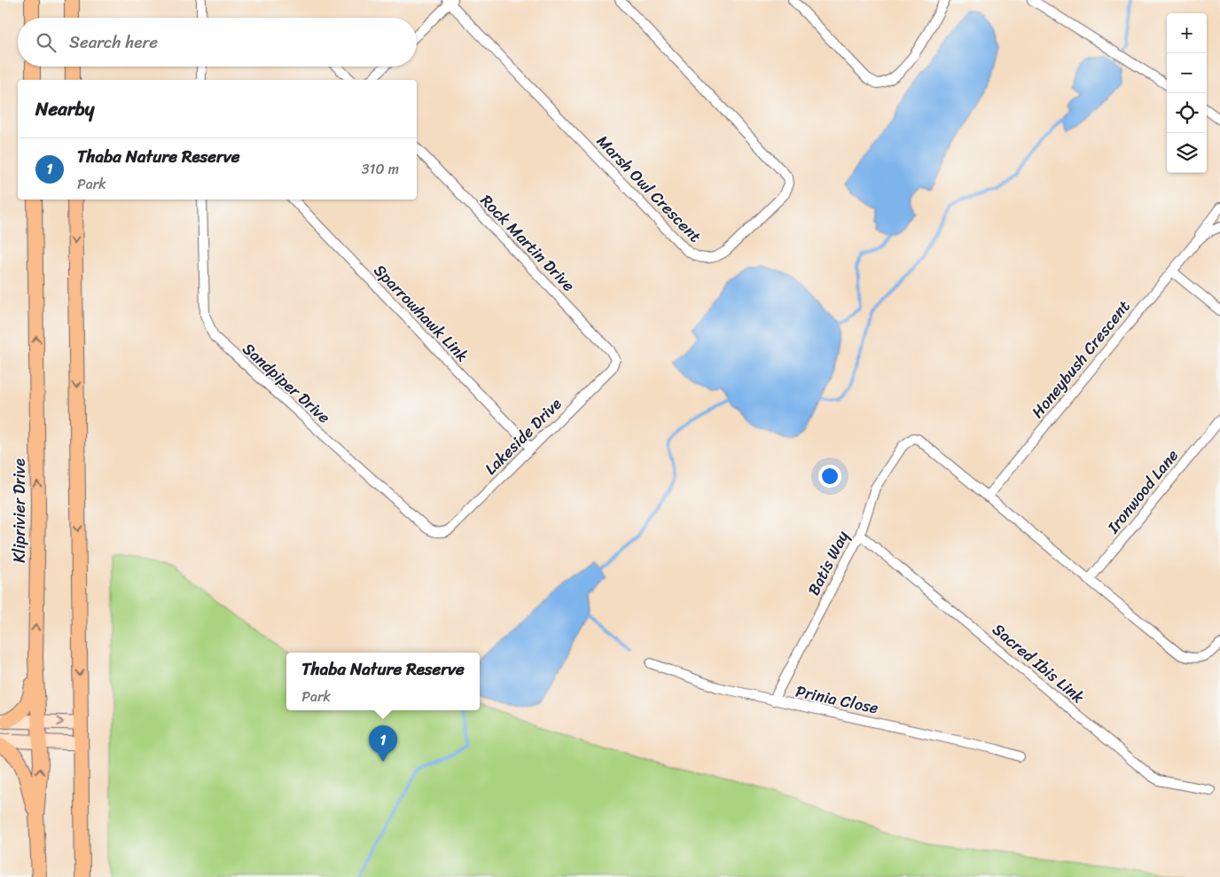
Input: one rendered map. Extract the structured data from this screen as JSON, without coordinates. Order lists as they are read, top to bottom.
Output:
{
  "streets": {
    "main road": ["Kliprivier Drive"],
    "street": [
      "Marsh Owl Crescent",
      "Rock Martin Drive",
      "Sparrowhawk Link",
      "Honeybush Crescent",
      "Sandpiper Drive",
      "Lakeside Drive",
      "Ironwood Lane",
      "Batis Way",
      "Sacred Ibis Link",
      "Prinia Close"
    ]
  },
  "crossings": [
    ["Rock Martin Drive", "Lakeside Drive"],
    ["Sparrowhawk Link", "Lakeside Drive"],
    ["Honeybush Crescent", "Batis Way"],
    ["Sandpiper Drive", "Lakeside Drive"],
    ["Batis Way", "Sacred Ibis Link"],
    ["Batis Way", "Prinia Close"]
  ],
  "page": {
    "map_buttons": ["+", "−"],
    "search": "Search here",
    "heading": "Nearby",
    "list": [
      {
        "mark": "1",
        "name": "Thaba Nature Reserve",
        "note": "Park",
        "value": "310 m"
      }
    ],
    "popup": ["Thaba Nature Reserve", "Park"],
    "pins": "1"
  }
}
